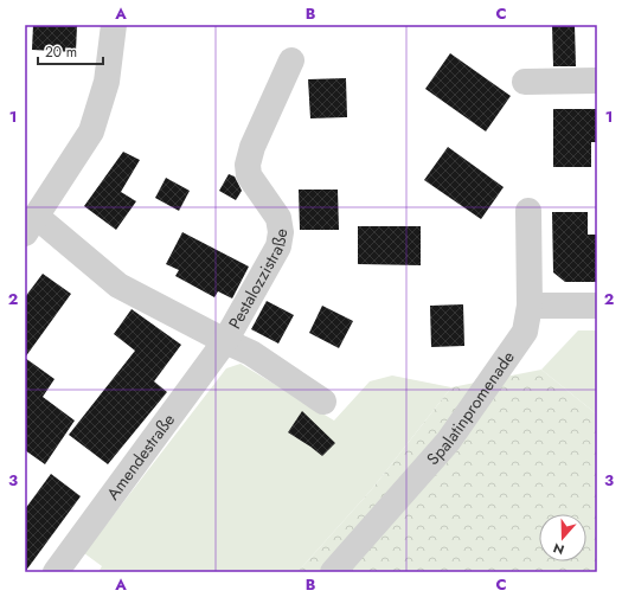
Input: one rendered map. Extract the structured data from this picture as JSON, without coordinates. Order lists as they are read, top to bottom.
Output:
{
  "streets": {
    "street": ["Pestalozzistraße", "Spalatinpromenade", "Amendestraße"]
  },
  "crossings": [
    ["Pestalozzistraße", "Amendestraße"]
  ],
  "scale_bar": "20 m",
  "north": "bottom",
  "grid": {
    "columns": ["A", "B", "C"],
    "rows": ["1", "2", "3"]
  }
}
